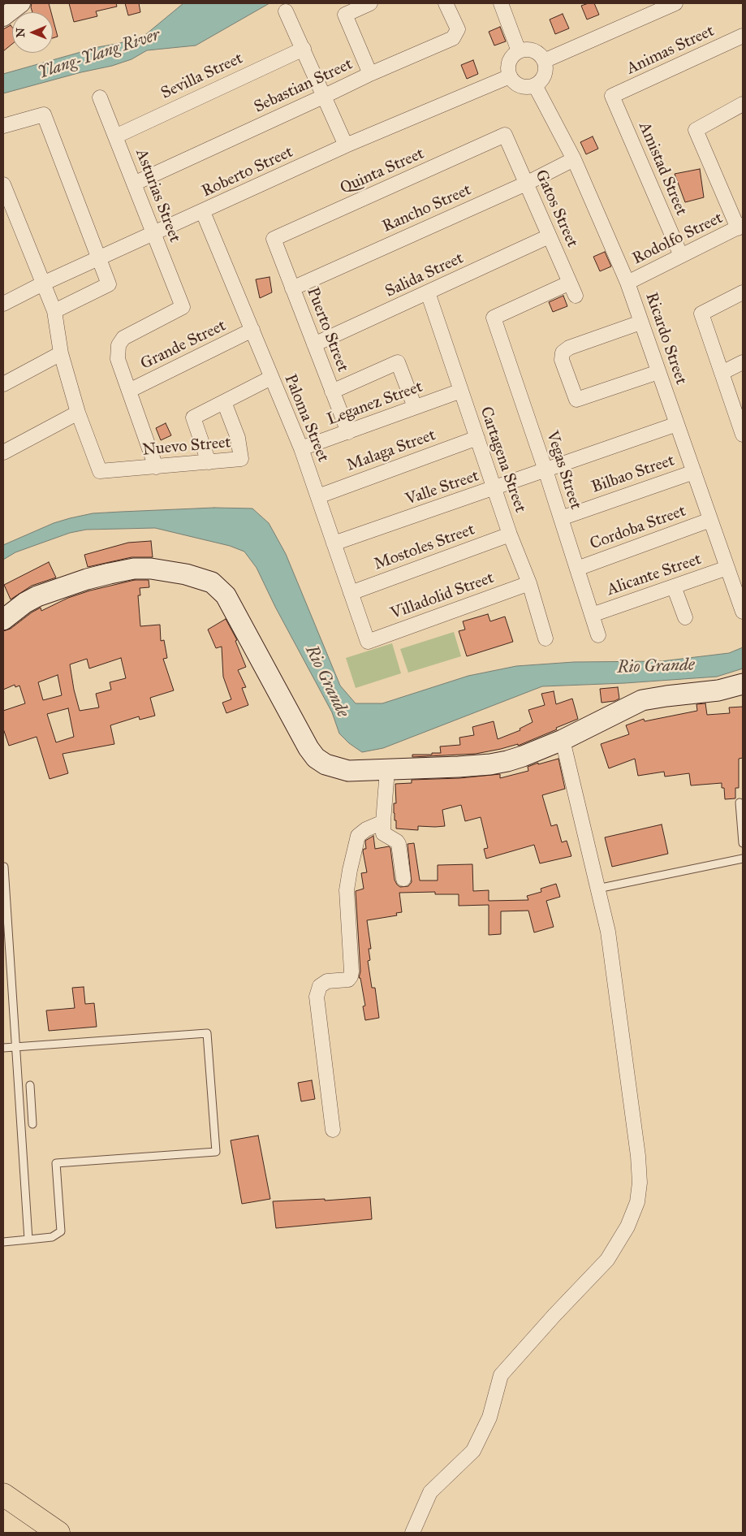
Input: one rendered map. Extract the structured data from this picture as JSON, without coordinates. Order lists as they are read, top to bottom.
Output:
{
  "streets": {
    "street": [
      "Animas Street",
      "Sevilla Street",
      "Sebastian Street",
      "Amistad Street",
      "Quinta Street",
      "Roberto Street",
      "Asturias Street",
      "Rancho Street",
      "Gatos Street",
      "Rodolfo Street",
      "Salida Street",
      "Puerto Street",
      "Ricardo Street",
      "Grande Street",
      "Leganez Street",
      "Paloma Street",
      "Nuevo Street",
      "Malaga Street",
      "Cartagena Street",
      "Vegas Street",
      "Bilbao Street",
      "Valle Street",
      "Cordoba Street",
      "Mostoles Street",
      "Alicante Street",
      "Villadolid Street"
    ]
  },
  "crossings": [
    ["Animas Street", "Amistad Street"],
    ["Sevilla Street", "Asturias Street"],
    ["Sebastian Street", "Asturias Street"],
    ["Amistad Street", "Rodolfo Street"],
    ["Quinta Street", "Gatos Street"],
    ["Quinta Street", "Puerto Street"],
    ["Roberto Street", "Asturias Street"],
    ["Roberto Street", "Ricardo Street"],
    ["Roberto Street", "Paloma Street"],
    ["Asturias Street", "Grande Street"],
    ["Rancho Street", "Gatos Street"],
    ["Rancho Street", "Puerto Street"],
    ["Rancho Street", "Ricardo Street"],
    ["Gatos Street", "Salida Street"],
    ["Gatos Street", "Vegas Street"],
    ["Rodolfo Street", "Ricardo Street"],
    ["Salida Street", "Puerto Street"],
    ["Salida Street", "Cartagena Street"],
    ["Puerto Street", "Leganez Street"],
    ["Ricardo Street", "Bilbao Street"],
    ["Ricardo Street", "Valle Street"],
    ["Ricardo Street", "Cordoba Street"],
    ["Ricardo Street", "Alicante Street"],
    ["Grande Street", "Paloma Street"],
    ["Leganez Street", "Paloma Street"],
    ["Leganez Street", "Cartagena Street"],
    ["Paloma Street", "Malaga Street"],
    ["Paloma Street", "Valle Street"],
    ["Paloma Street", "Mostoles Street"],
    ["Paloma Street", "Villadolid Street"],
    ["Malaga Street", "Cartagena Street"],
    ["Cartagena Street", "Valle Street"],
    ["Cartagena Street", "Mostoles Street"],
    ["Cartagena Street", "Villadolid Street"],
    ["Vegas Street", "Bilbao Street"],
    ["Vegas Street", "Valle Street"],
    ["Vegas Street", "Cordoba Street"],
    ["Vegas Street", "Alicante Street"]
  ],
  "water": ["Ylang-Ylang River", "Rio Grande"],
  "north": "left"
}
